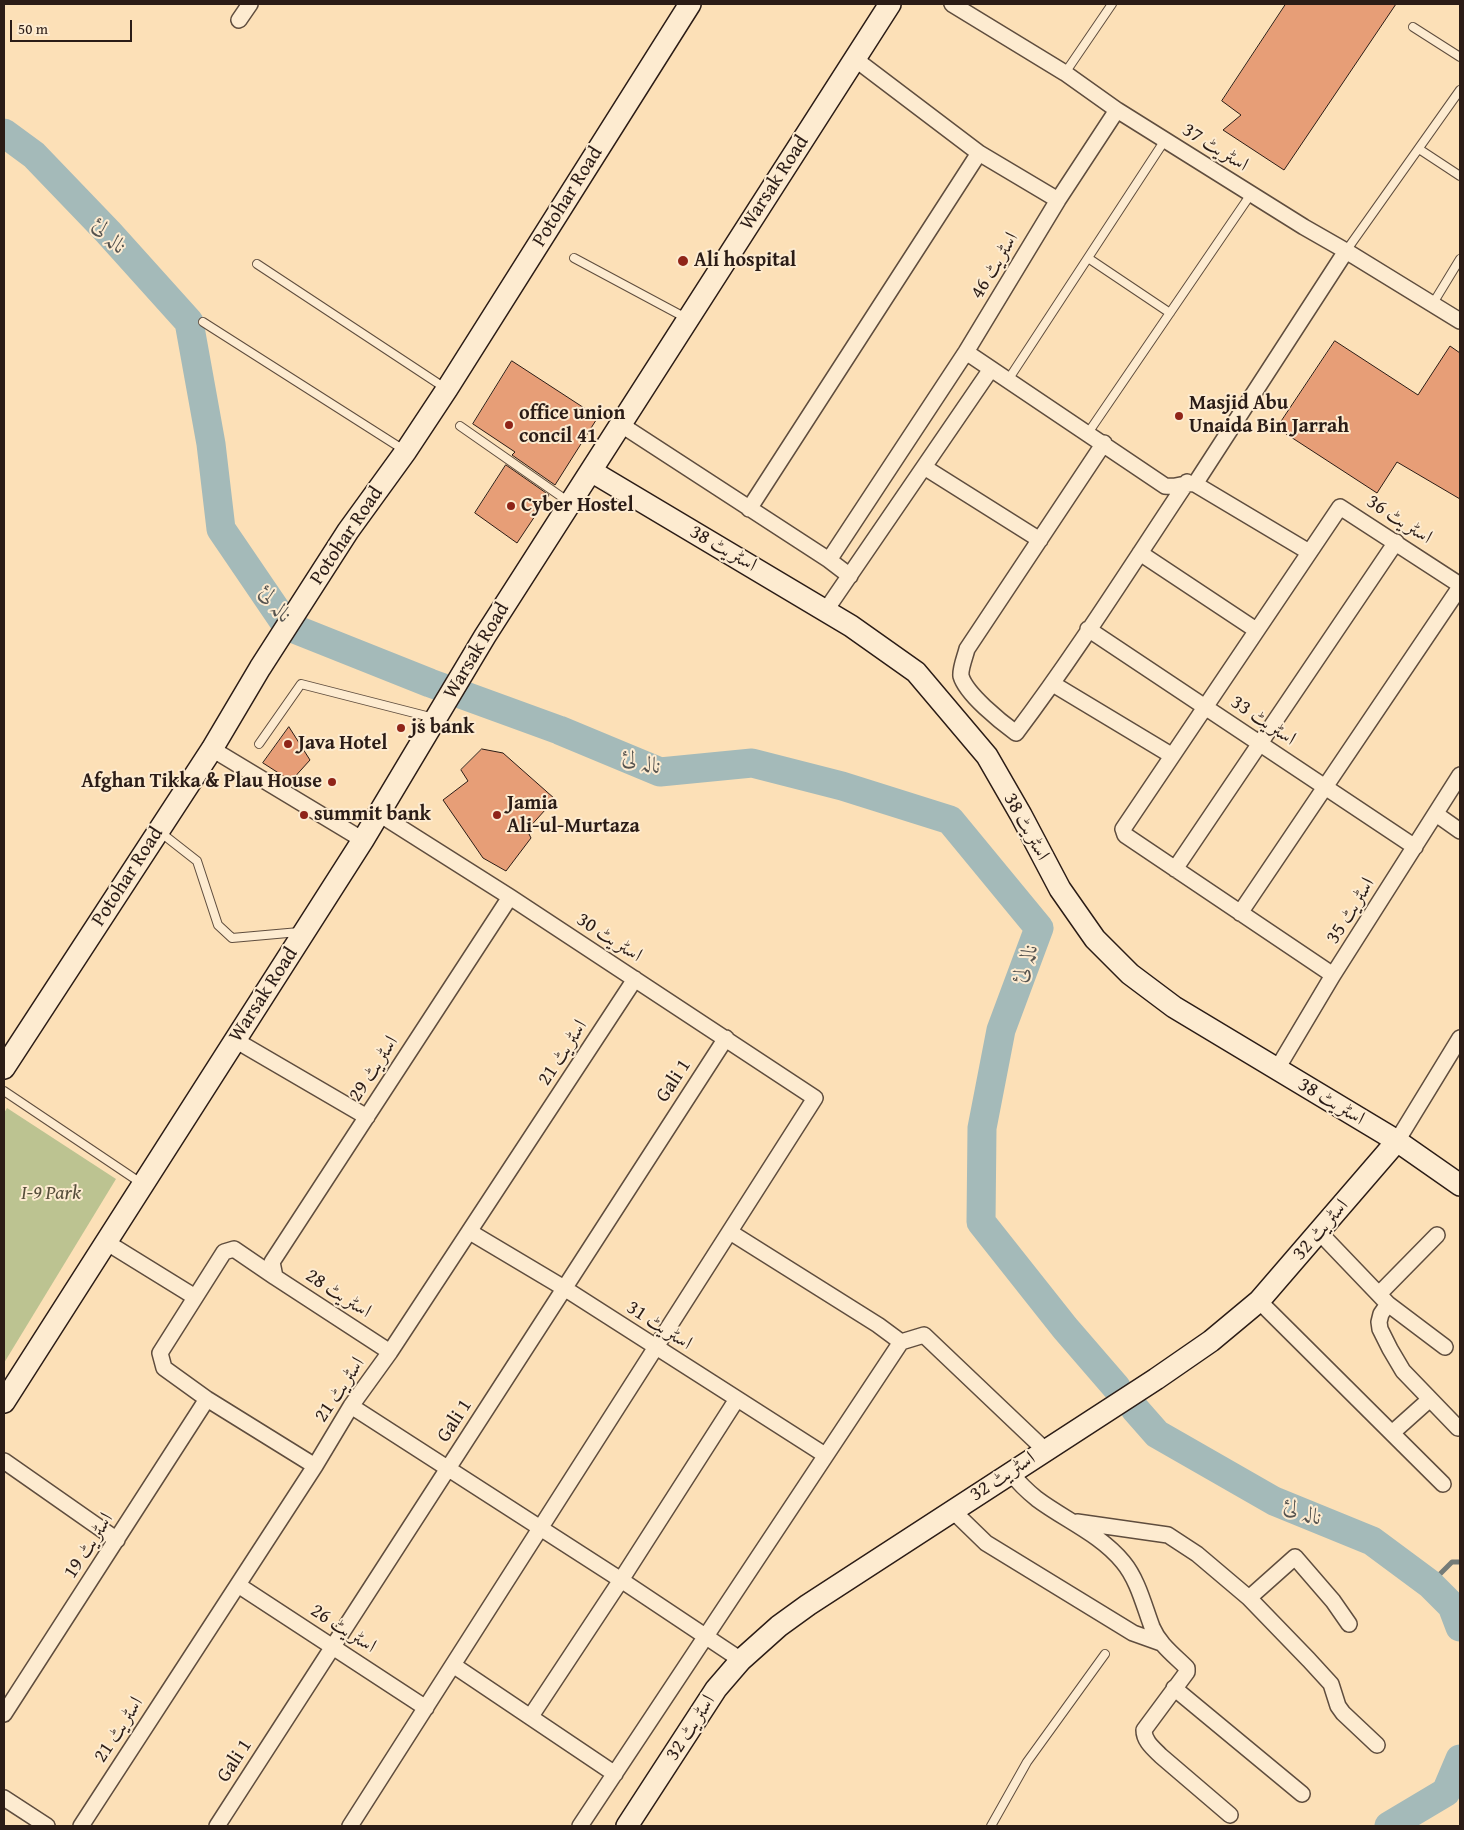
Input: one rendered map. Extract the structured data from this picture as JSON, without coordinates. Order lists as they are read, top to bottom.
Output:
{
  "streets": {
    "street": [
      "اسٹریٹ 37",
      "Warsak Road",
      "Potohar Road",
      "اسٹریٹ 46",
      "اسٹریٹ 36",
      "اسٹریٹ 38",
      "اسٹریٹ 33",
      "اسٹریٹ 35",
      "اسٹریٹ 30",
      "اسٹریٹ 21",
      "اسٹریٹ 29",
      "Gali 1",
      "اسٹریٹ 32",
      "اسٹریٹ 28",
      "اسٹریٹ 31",
      "اسٹریٹ 19",
      "اسٹریٹ 26"
    ]
  },
  "crossings": [
    ["اسٹریٹ 37", "اسٹریٹ 46"],
    ["Warsak Road", "اسٹریٹ 38"],
    ["Warsak Road", "اسٹریٹ 30"],
    ["اسٹریٹ 38", "اسٹریٹ 35"],
    ["اسٹریٹ 38", "اسٹریٹ 32"],
    ["اسٹریٹ 33", "اسٹریٹ 35"],
    ["اسٹریٹ 30", "اسٹریٹ 21"],
    ["اسٹریٹ 30", "اسٹریٹ 29"],
    ["اسٹریٹ 30", "Gali 1"],
    ["اسٹریٹ 21", "اسٹریٹ 28"],
    ["اسٹریٹ 21", "اسٹریٹ 31"],
    ["اسٹریٹ 21", "اسٹریٹ 26"],
    ["اسٹریٹ 29", "اسٹریٹ 28"],
    ["Gali 1", "اسٹریٹ 31"],
    ["Gali 1", "اسٹریٹ 26"]
  ],
  "water": ["نالہ لئ"],
  "parks": ["I-9 Park"],
  "places": [
    "Ali hospital",
    "Masjid Abu Unaida Bin Jarrah",
    "office union concil 41",
    "Cyber Hostel",
    "js bank",
    "Java Hotel",
    "Afghan Tikka & Plau House",
    "summit bank",
    "Jamia Ali-ul-Murtaza"
  ],
  "scale_bar": "50 m"
}
